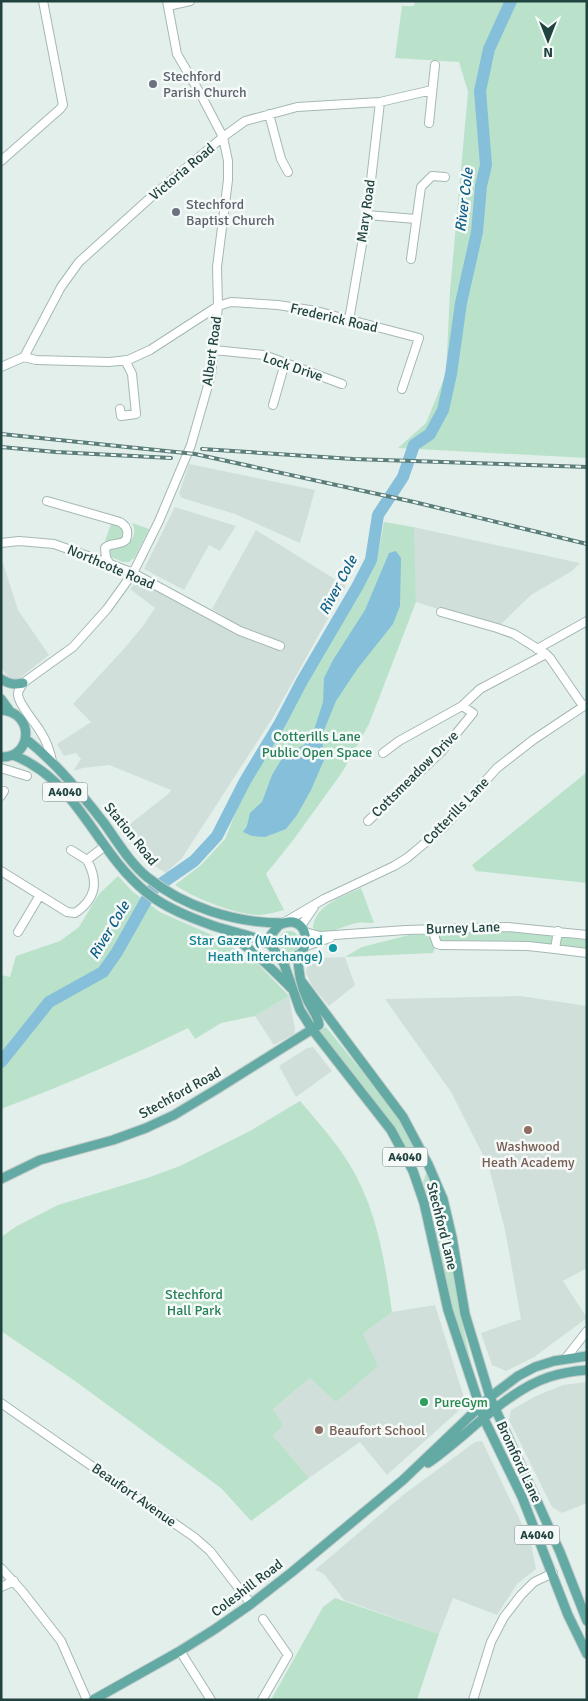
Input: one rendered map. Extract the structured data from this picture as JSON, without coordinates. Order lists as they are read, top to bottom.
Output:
{
  "streets": {
    "main road": [
      "A4040",
      "Station Road",
      "Stechford Road",
      "Stechford Lane",
      "Bromford Lane",
      "Coleshill Road"
    ],
    "street": [
      "Victoria Road",
      "Mary Road",
      "Frederick Road",
      "Albert Road",
      "Lock Drive",
      "Northcote Road",
      "Cottsmeadow Drive",
      "Cotterills Lane",
      "Burney Lane",
      "Beaufort Avenue"
    ]
  },
  "crossings": [
    ["Victoria Road", "Mary Road"],
    ["Victoria Road", "Frederick Road"],
    ["Victoria Road", "Albert Road"],
    ["Mary Road", "Frederick Road"],
    ["Frederick Road", "Albert Road"],
    ["Albert Road", "Lock Drive"],
    ["Albert Road", "Northcote Road"],
    ["Albert Road", "Station Road"],
    ["A4040", "Cotterills Lane"],
    ["A4040", "Station Road"],
    ["A4040", "Burney Lane"],
    ["A4040", "Stechford Lane"],
    ["Cotterills Lane", "Station Road"],
    ["Cotterills Lane", "Burney Lane"],
    ["Cotterills Lane", "Stechford Lane"],
    ["Station Road", "Burney Lane"],
    ["Station Road", "Stechford Lane"],
    ["Burney Lane", "Stechford Lane"],
    ["Stechford Road", "Stechford Lane"],
    ["Stechford Lane", "Bromford Lane"],
    ["Stechford Lane", "Coleshill Road"],
    ["Bromford Lane", "Coleshill Road"],
    ["Beaufort Avenue", "Coleshill Road"]
  ],
  "water": ["River Cole"],
  "parks": ["Cotterills Lane Public Open Space", "Stechford Hall Park"],
  "places": [
    "Stechford Parish Church",
    "Stechford Baptist Church",
    "Star Gazer (Washwood Heath Interchange)",
    "Washwood Heath Academy",
    "PureGym",
    "Beaufort School"
  ],
  "north": "bottom"
}
